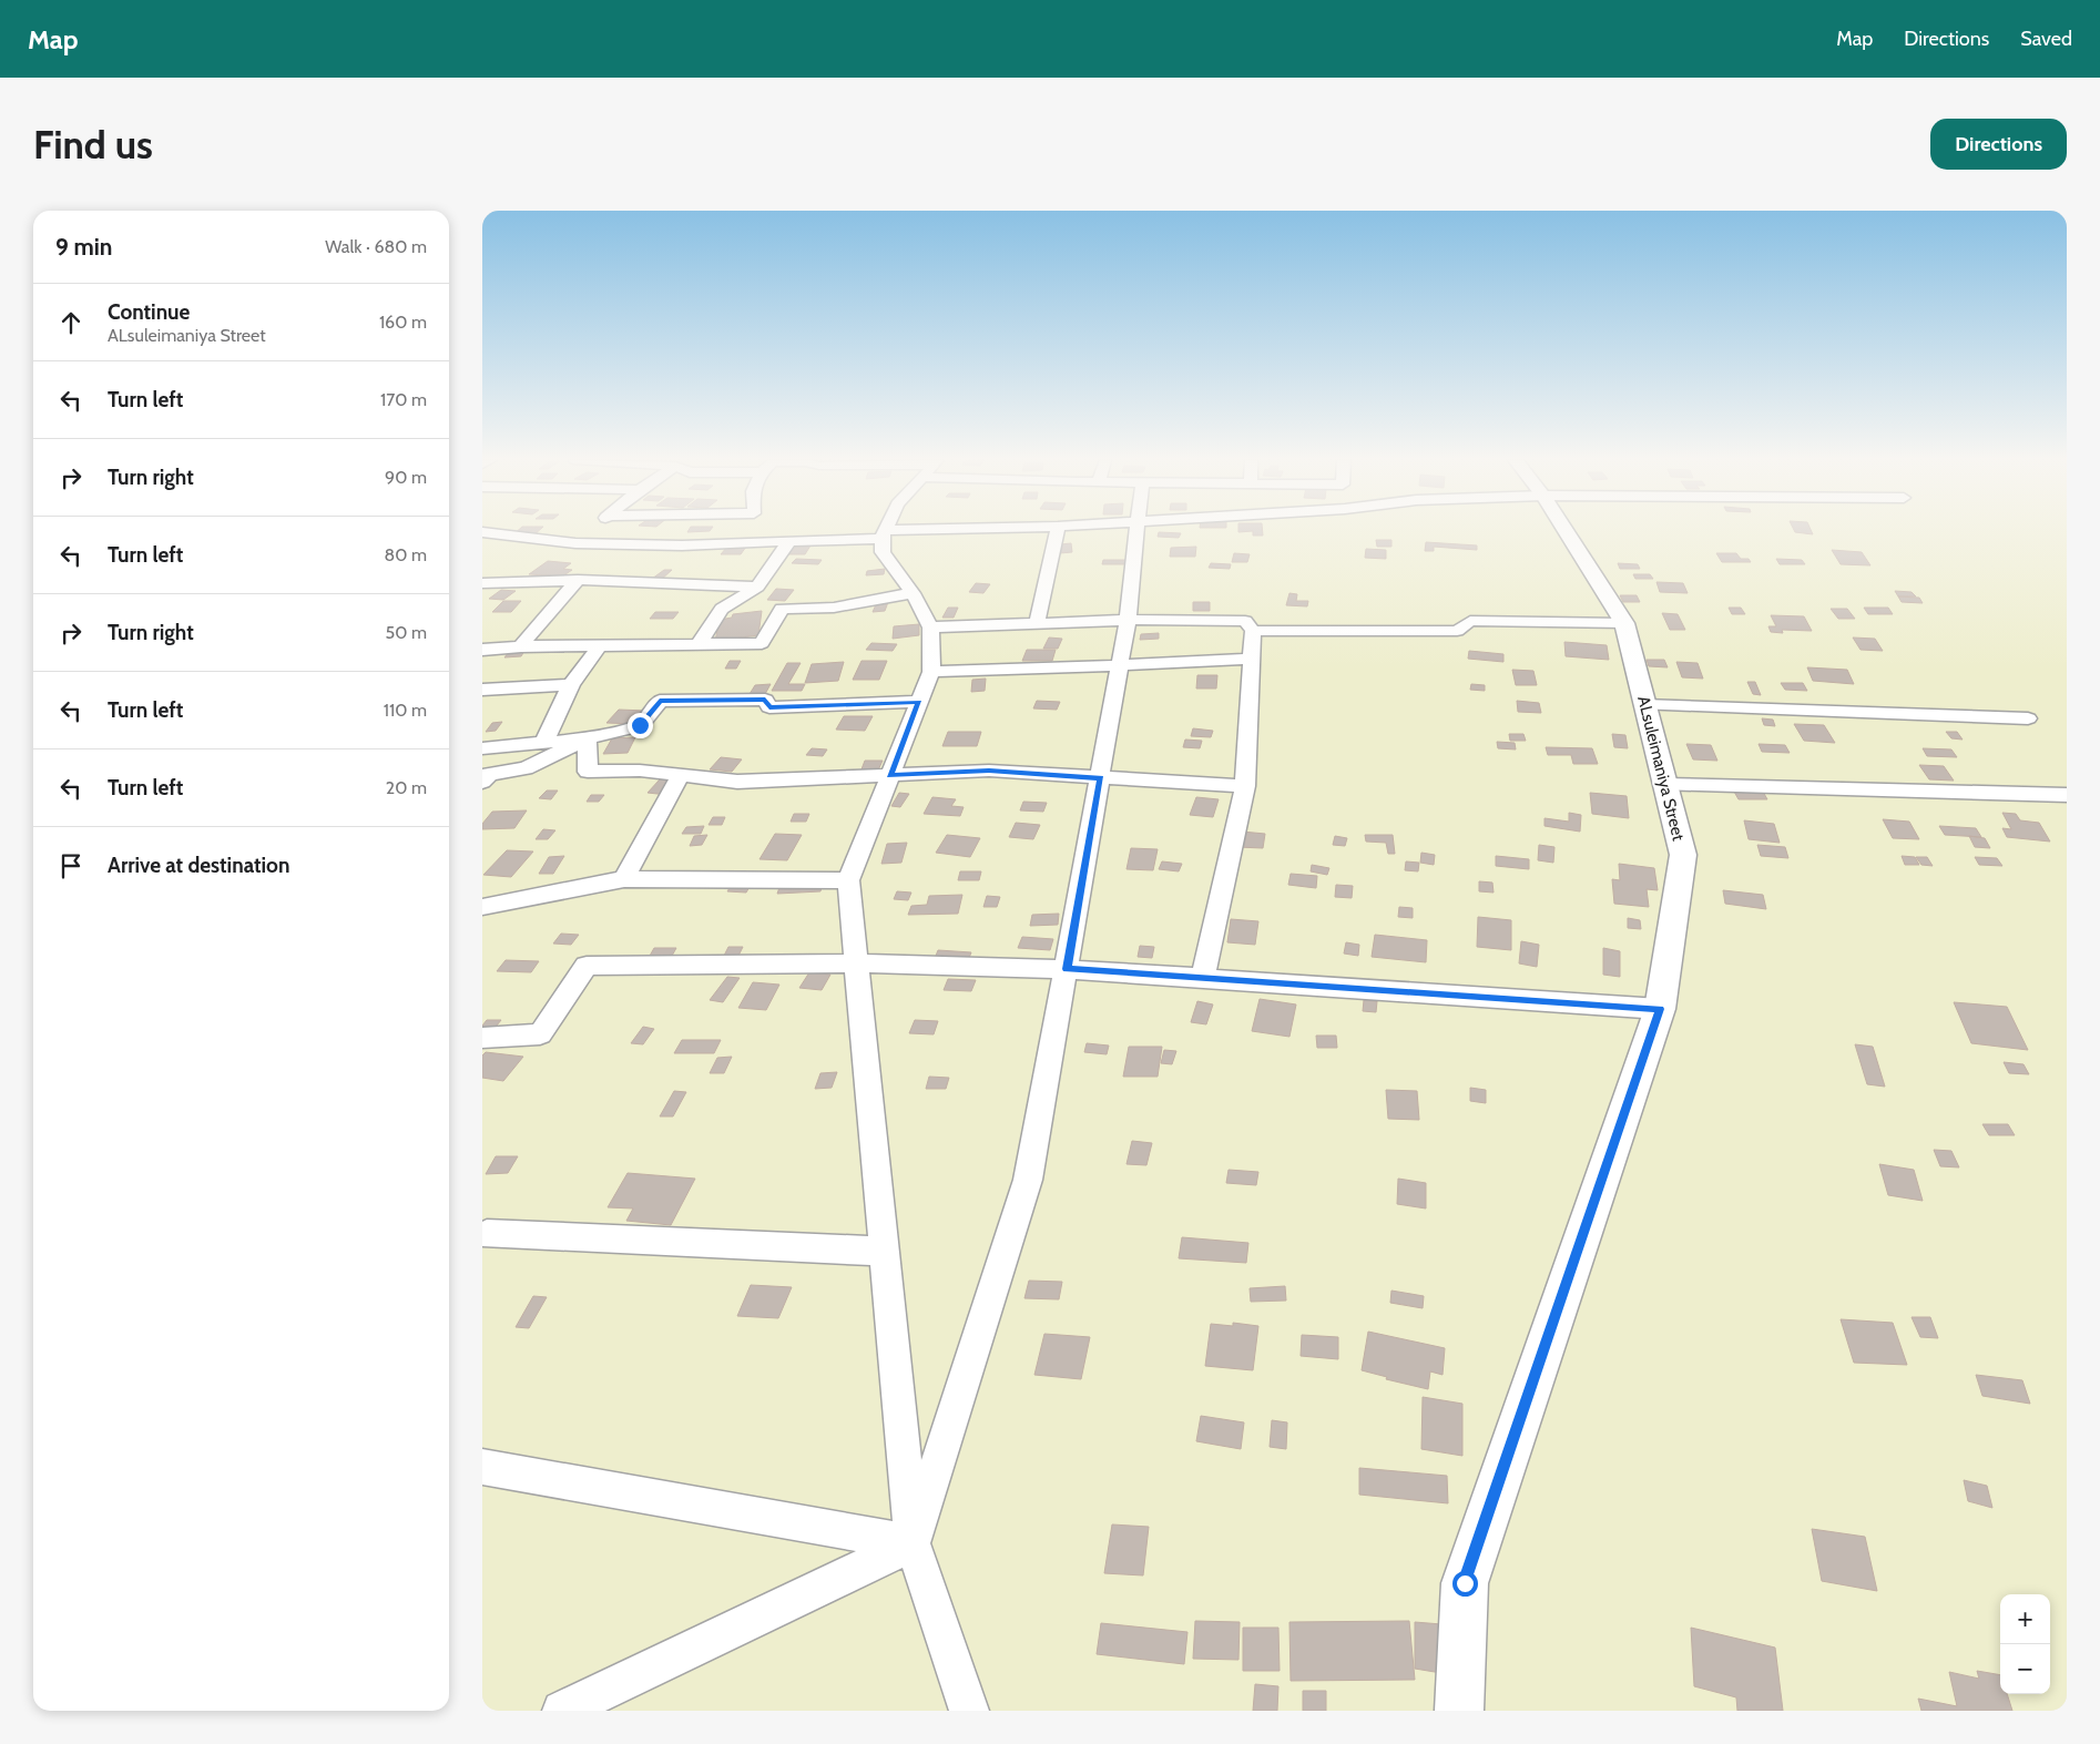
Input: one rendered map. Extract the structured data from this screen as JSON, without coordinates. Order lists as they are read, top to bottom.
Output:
{
  "streets": {
    "street": ["ALsuleimaniya Street"]
  },
  "page": {
    "header": "Map",
    "nav": ["Map", "Directions", "Saved"],
    "buttons": "Directions",
    "title": "Find us",
    "heading": ["9 min", "Walk · 680 m"],
    "list": [
      ["Continue", "ALsuleimaniya Street", "160 m"],
      ["Turn left", "170 m"],
      ["Turn right", "90 m"],
      ["Turn left", "80 m"],
      ["Turn right", "50 m"],
      ["Turn left", "110 m"],
      ["Turn left", "20 m"],
      "Arrive at destination"
    ],
    "map_buttons": ["+", "−"]
  }
}
